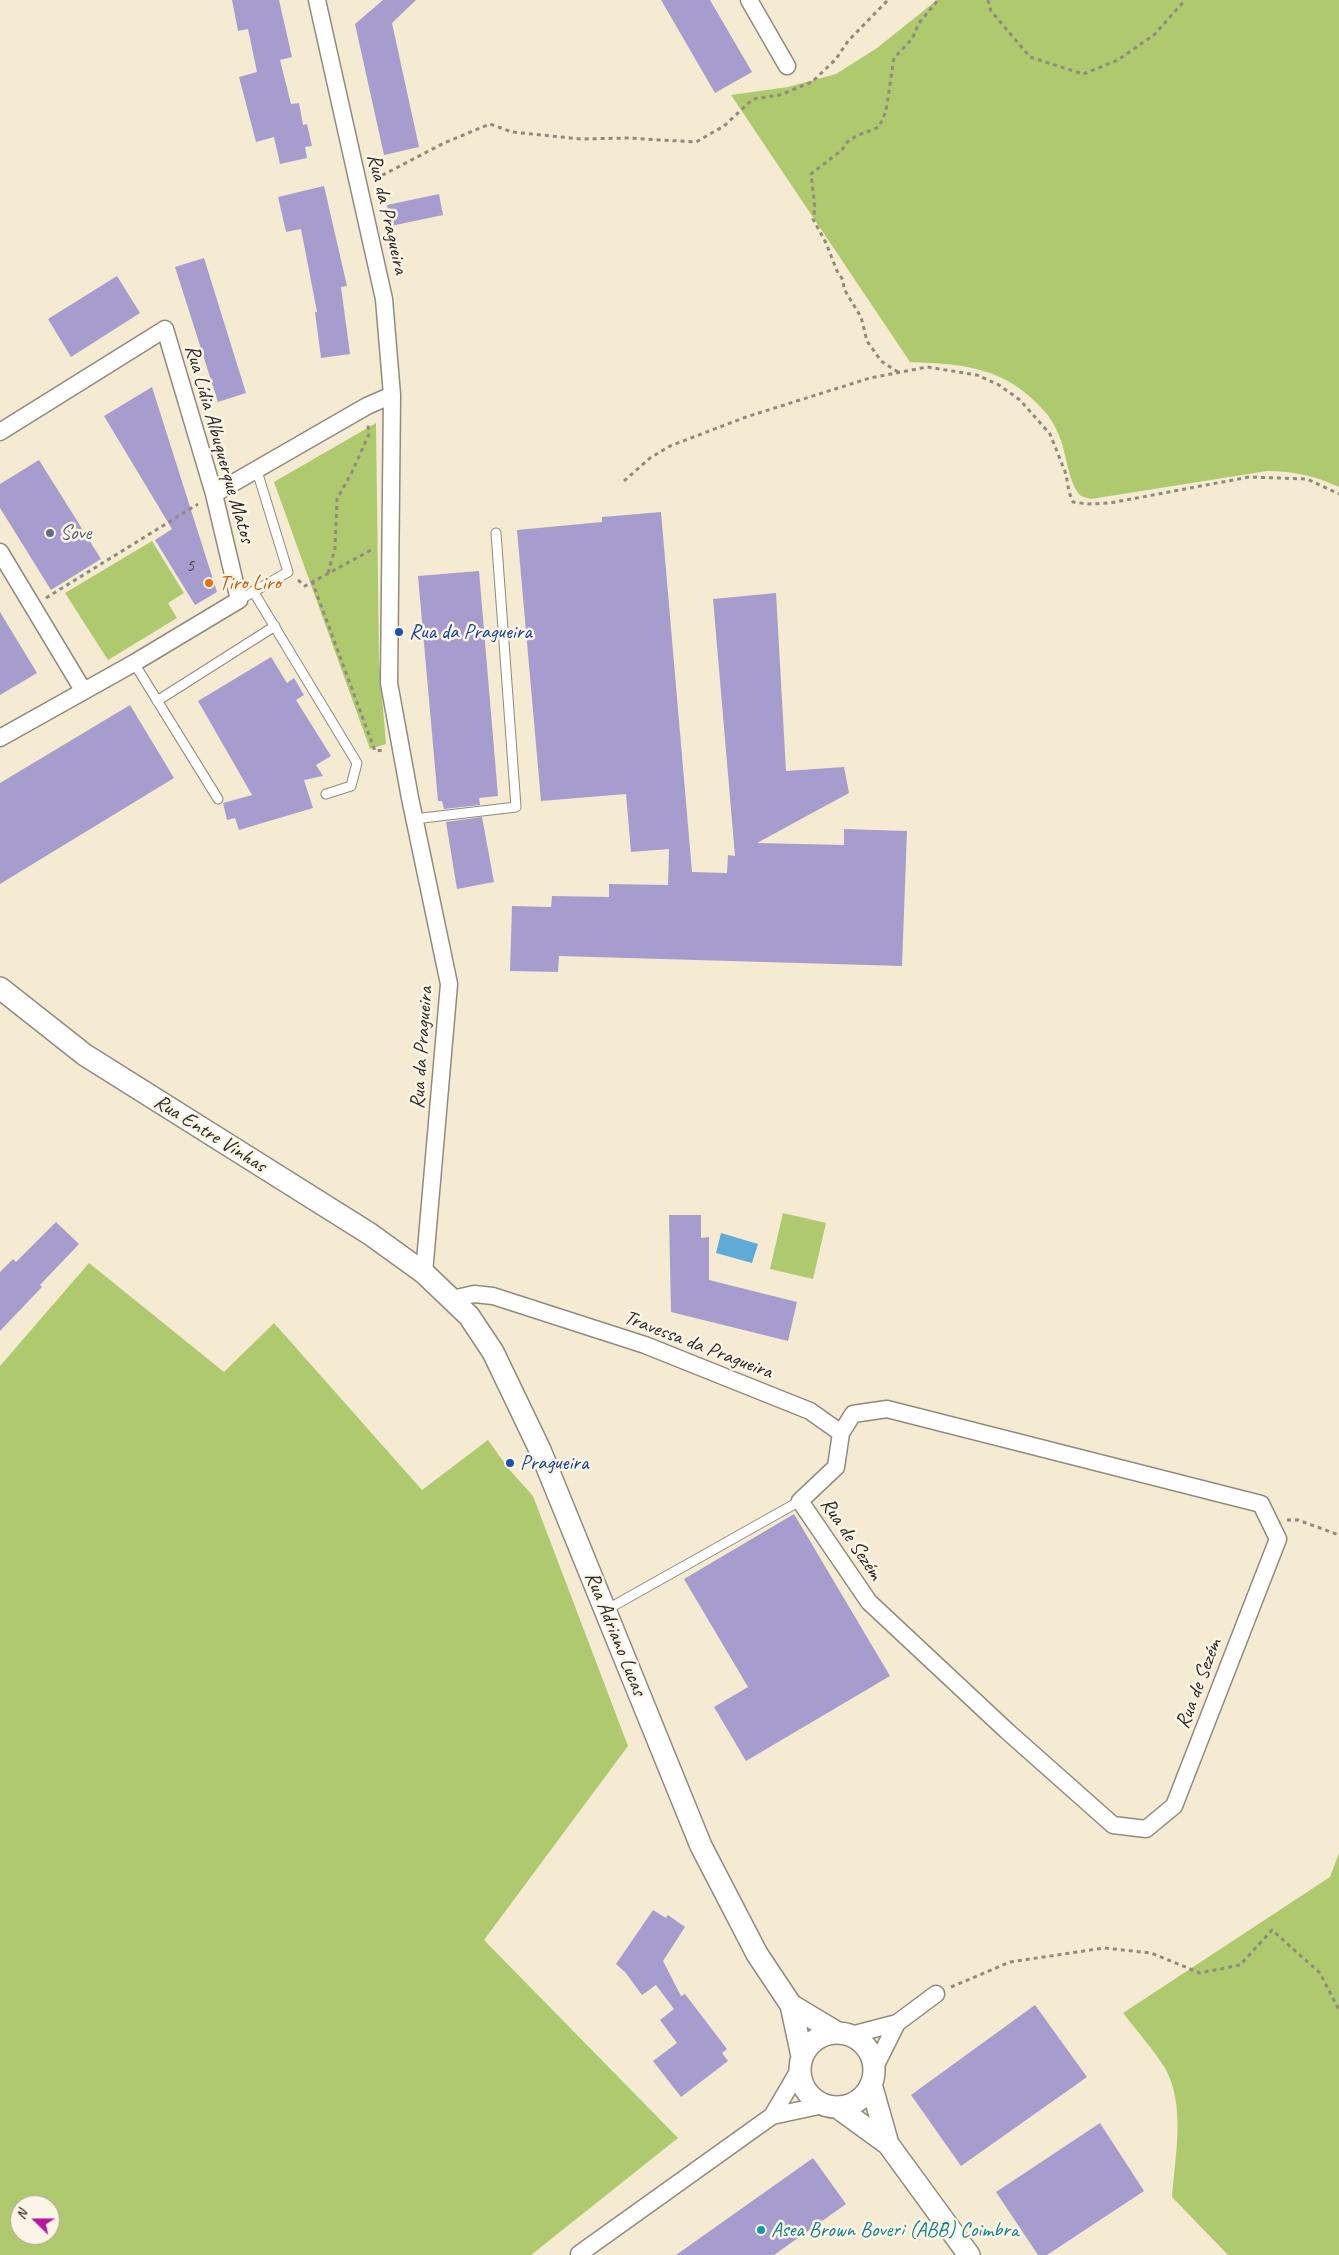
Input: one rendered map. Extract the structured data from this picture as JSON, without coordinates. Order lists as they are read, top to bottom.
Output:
{
  "streets": {
    "street": [
      "Rua da Pragueira",
      "Rua Lídia Albuquerque Matos",
      "Rua Entre Vinhas",
      "Travessa da Pragueira",
      "Rua de Sezém",
      "Rua Adriano Lucas"
    ]
  },
  "crossings": [
    ["Rua da Pragueira", "Rua Entre Vinhas"],
    ["Rua da Pragueira", "Rua Adriano Lucas"],
    ["Rua Entre Vinhas", "Rua Adriano Lucas"],
    ["Travessa da Pragueira", "Rua de Sezém"],
    ["Travessa da Pragueira", "Rua Adriano Lucas"]
  ],
  "places": [
    "Sove",
    "Tiro Liro",
    "Rua da Pragueira",
    "Pragueira",
    "Asea Brown Boveri (ABB) Coimbra"
  ],
  "house_numbers": ["5"],
  "north": "left"
}
